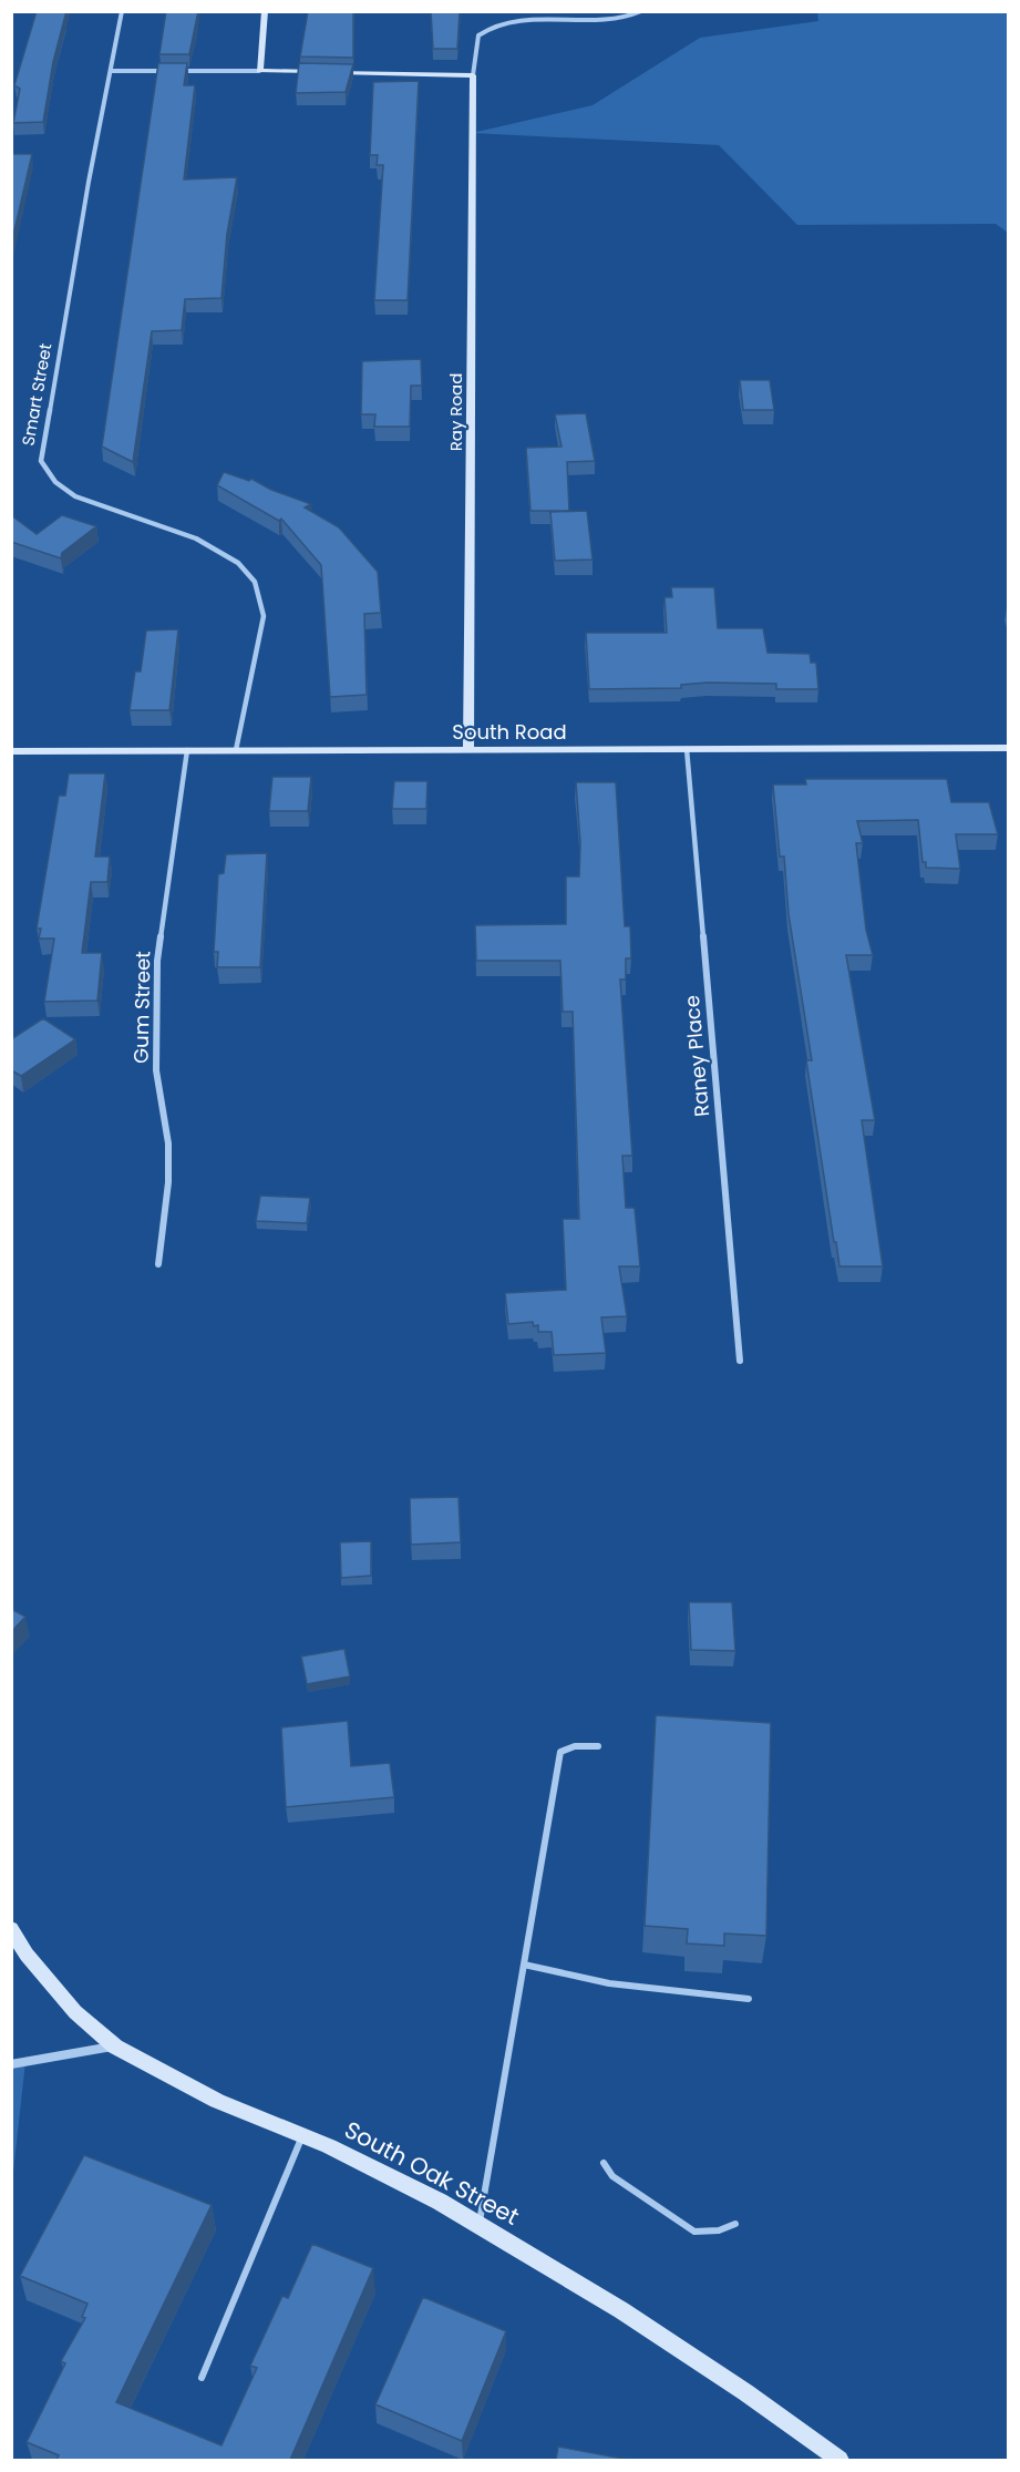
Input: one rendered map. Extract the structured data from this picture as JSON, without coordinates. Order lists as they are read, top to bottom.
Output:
{
  "streets": {
    "street": [
      "Smart Street",
      "Ray Road",
      "South Road",
      "Gum Street",
      "Raney Place",
      "South Oak Street"
    ]
  },
  "crossings": [
    ["Smart Street", "South Road"],
    ["Ray Road", "South Road"],
    ["South Road", "Gum Street"],
    ["South Road", "Raney Place"]
  ]
}
